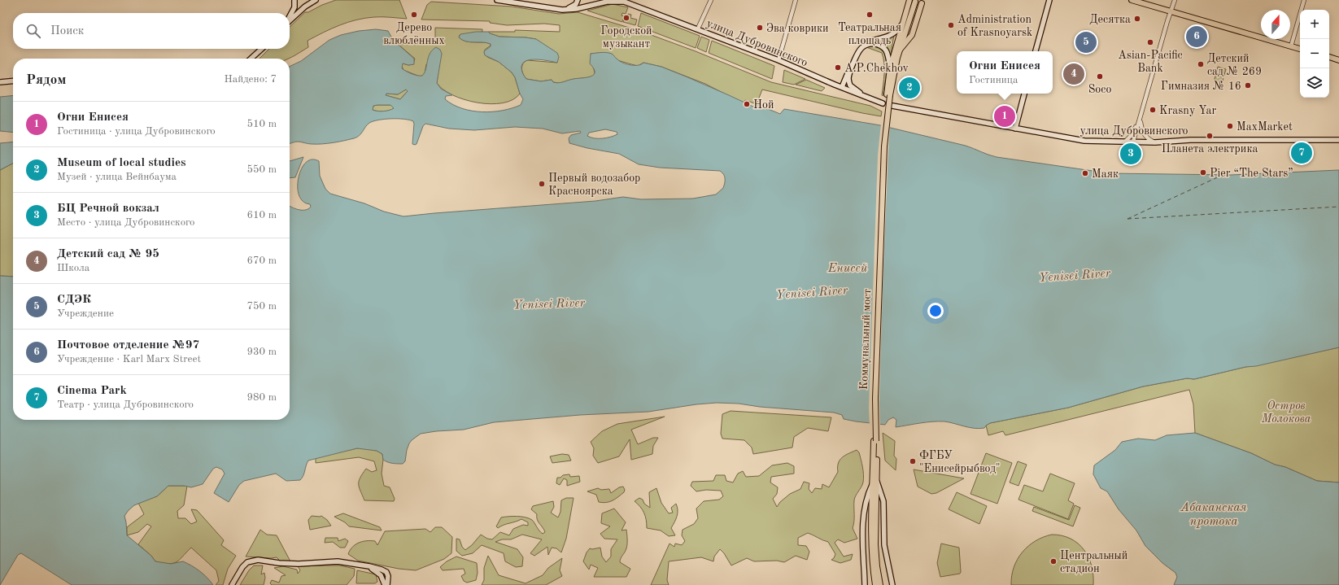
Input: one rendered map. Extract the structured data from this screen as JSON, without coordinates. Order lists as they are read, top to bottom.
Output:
{
  "streets": {
    "main road": ["улица Дубровинского", "Коммунальный мост"]
  },
  "water": ["Енисей", "Yenisei River", "Абаканская протока"],
  "parks": ["Остров Молокова"],
  "places": [
    "Дерево влюблённых",
    "Театральная площадь",
    "Городской музыкант",
    "Десятка",
    "Administration of Krasnoyarsk",
    "Эва коврики",
    "Asian-Pacific Bank",
    "Детский сад № 269",
    "A.P.Chekhov",
    "Soco",
    "Гимназия № 16",
    "Ной",
    "Krasny Yar",
    "MaxMarket",
    "Планета электрика",
    "Pier “The Stars”",
    "Маяк",
    "Первый водозабор Красноярска",
    "ФГБУ \"Енисейрыбвод\"",
    "Центральный стадион"
  ],
  "north": "top",
  "page": {
    "map_buttons": ["+", "−"],
    "search": "Поиск",
    "pins": [
      "6",
      "5",
      "4",
      "2",
      "1",
      "7",
      "3"
    ],
    "popup": ["Огни Енисея", "Гостиница"],
    "heading": ["Рядом", "Найдено: 7"],
    "list": [
      {
        "mark": "1",
        "name": "Огни Енисея",
        "note": "Гостиница · улица Дубровинского",
        "value": "510 m"
      },
      {
        "mark": "2",
        "name": "Museum of local studies",
        "note": "Музей · улица Вейнбаума",
        "value": "550 m"
      },
      {
        "mark": "3",
        "name": "БЦ Речной вокзал",
        "note": "Место · улица Дубровинского",
        "value": "610 m"
      },
      {
        "mark": "4",
        "name": "Детский сад № 95",
        "note": "Школа",
        "value": "670 m"
      },
      {
        "mark": "5",
        "name": "СДЭК",
        "note": "Учреждение",
        "value": "750 m"
      },
      {
        "mark": "6",
        "name": "Почтовое отделение №97",
        "note": "Учреждение · Karl Marx Street",
        "value": "930 m"
      },
      {
        "mark": "7",
        "name": "Cinema Park",
        "note": "Театр · улица Дубровинского",
        "value": "980 m"
      }
    ]
  }
}
